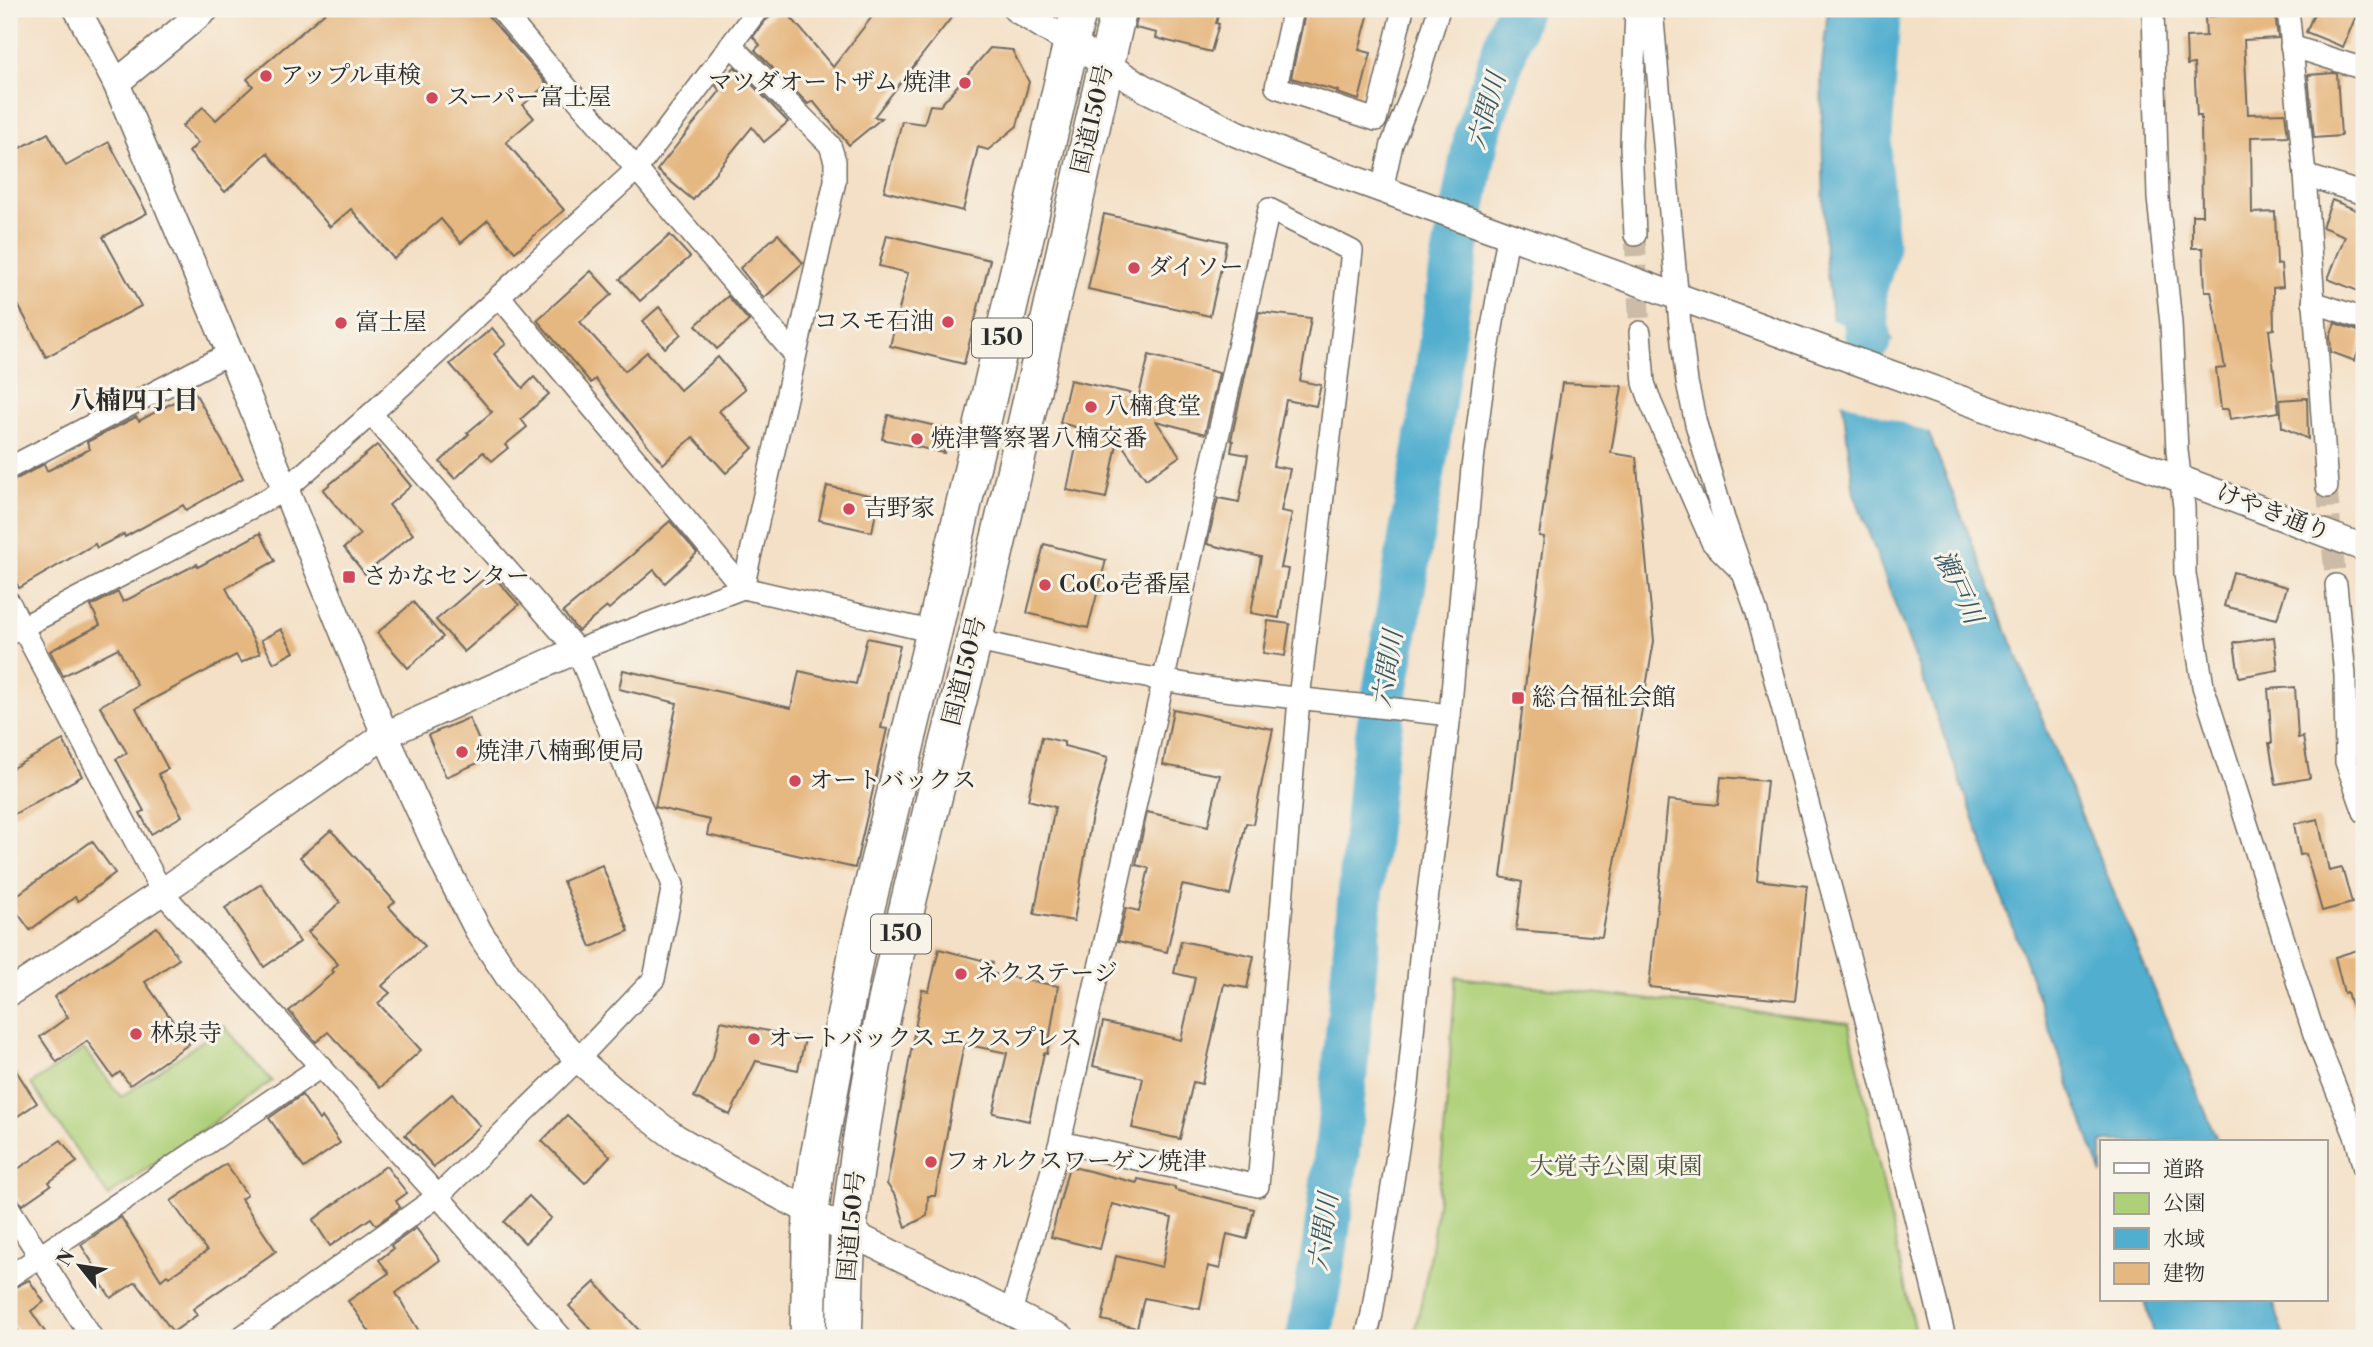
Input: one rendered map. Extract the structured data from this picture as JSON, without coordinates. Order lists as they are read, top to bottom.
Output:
{
  "streets": {
    "highway": ["国道150号", "150"],
    "street": ["けやき通り"]
  },
  "crossings": [
    ["国道150号", "けやき通り"]
  ],
  "districts": ["八楠四丁目"],
  "water": ["六間川", "瀬戸川"],
  "parks": ["大覚寺公園 東園"],
  "places": {
    "other": [
      "アップル車検",
      "マツダオートザム 焼津",
      "スーパー富士屋",
      "ダイソー",
      "コスモ石油",
      "富士屋",
      "八楠食堂",
      "焼津警察署八楠交番",
      "吉野家",
      "CoCo壱番屋",
      "焼津八楠郵便局",
      "オートバックス",
      "ネクステージ",
      "林泉寺",
      "オートバックス エクスプレス",
      "フォルクスワーゲン焼津"
    ],
    "transit": ["さかなセンター", "総合福祉会館"]
  },
  "legend": [
    "道路",
    "公園",
    "水域",
    "建物"
  ],
  "north": "top left"
}
